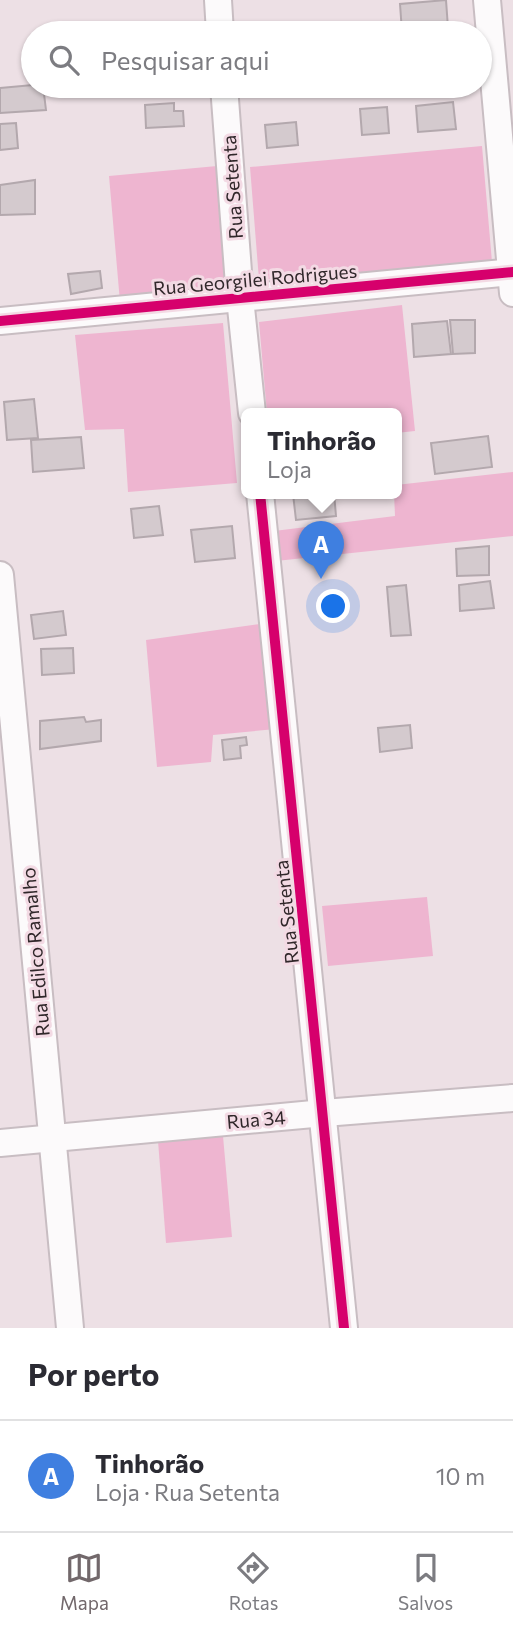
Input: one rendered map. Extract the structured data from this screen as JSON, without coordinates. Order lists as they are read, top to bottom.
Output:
{
  "streets": {
    "street": [
      "Rua Setenta",
      "Rua Georgilei Rodrigues",
      "Rua Edilco Ramalho",
      "Rua 34"
    ]
  },
  "crossings": [
    ["Rua Setenta", "Rua Georgilei Rodrigues"],
    ["Rua Setenta", "Rua 34"],
    ["Rua Edilco Ramalho", "Rua 34"]
  ],
  "page": {
    "search": "Pesquisar aqui",
    "popup": ["Tinhorão", "Loja"],
    "pins": "A",
    "heading": "Por perto",
    "list": [
      {
        "mark": "A",
        "name": "Tinhorão",
        "note": "Loja · Rua Setenta",
        "value": "10 m"
      }
    ],
    "nav": ["Mapa", "Rotas", "Salvos"]
  }
}
